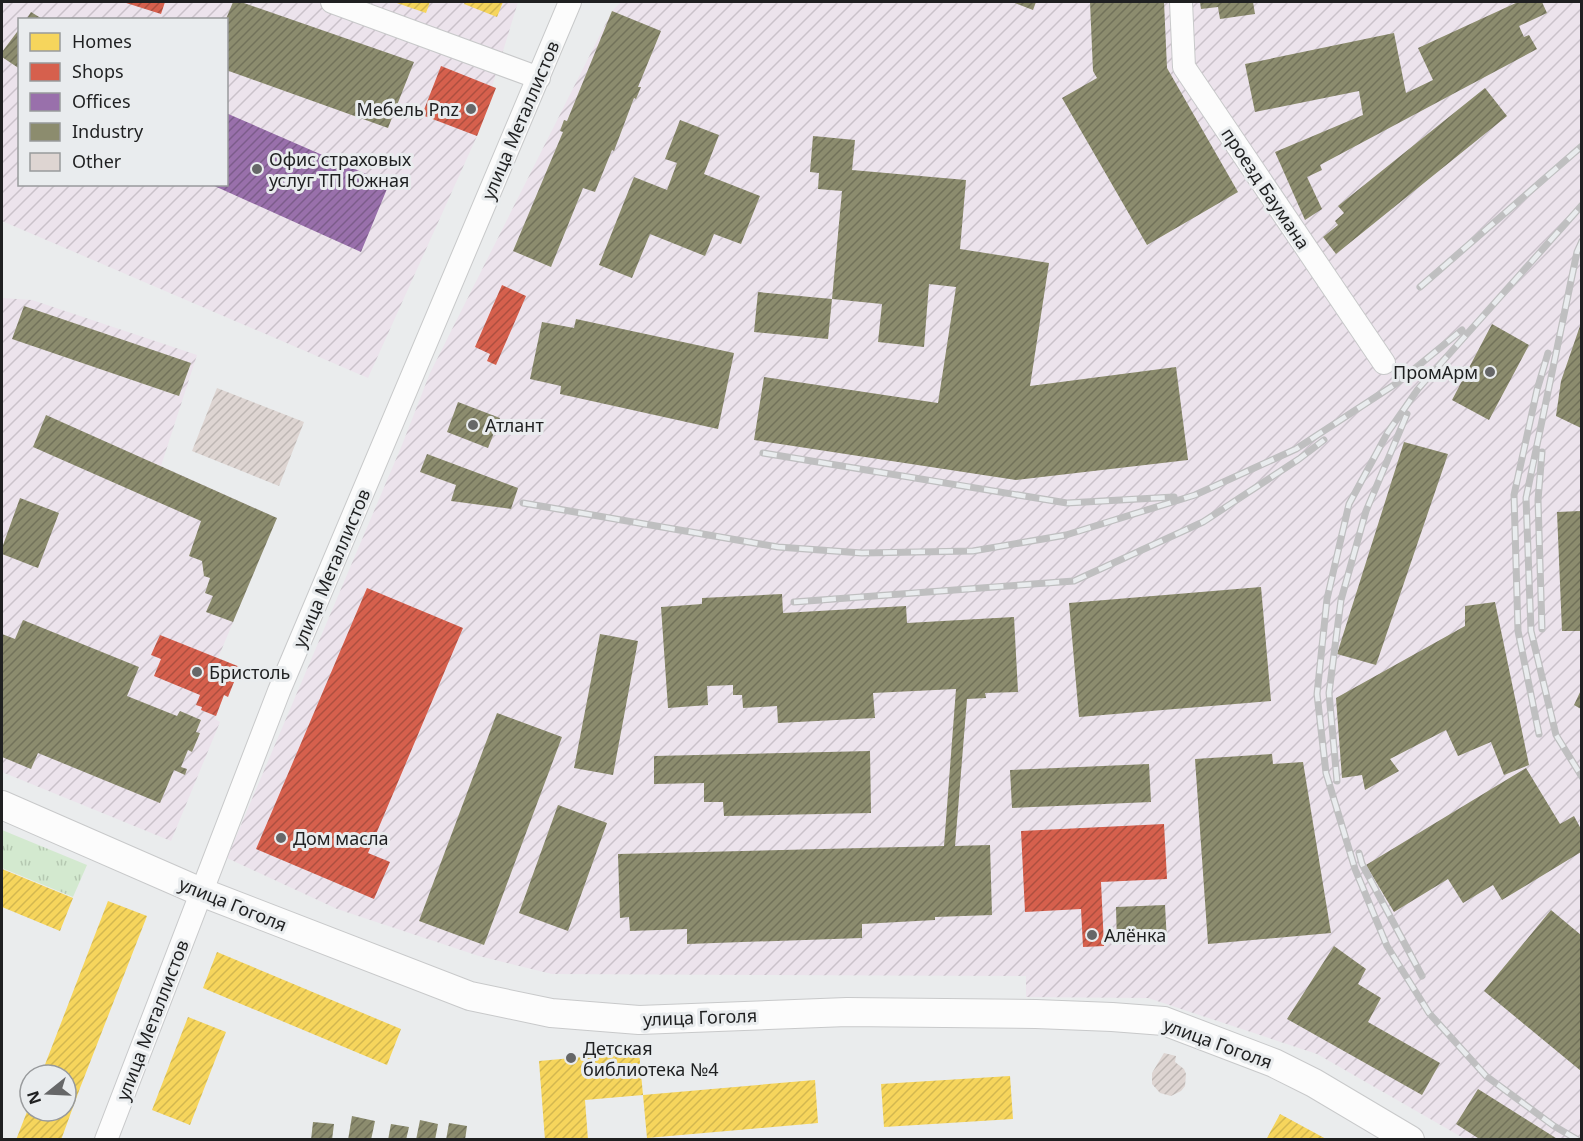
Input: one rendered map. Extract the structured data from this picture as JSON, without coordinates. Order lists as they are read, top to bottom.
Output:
{
  "streets": {
    "main road": ["улица Гоголя"],
    "street": ["улица Металлистов", "проезд Баумана"]
  },
  "crossings": [
    ["улица Металлистов", "улица Гоголя"]
  ],
  "places": [
    "Мебель Pnz",
    "Офис страховых услуг ТП Южная",
    "ПромАрм",
    "Атлант",
    "Бристоль",
    "Дом масла",
    "Алёнка",
    "Детская библиотека №4"
  ],
  "legend": [
    "Homes",
    "Shops",
    "Offices",
    "Industry",
    "Other"
  ],
  "north": "left"
}
